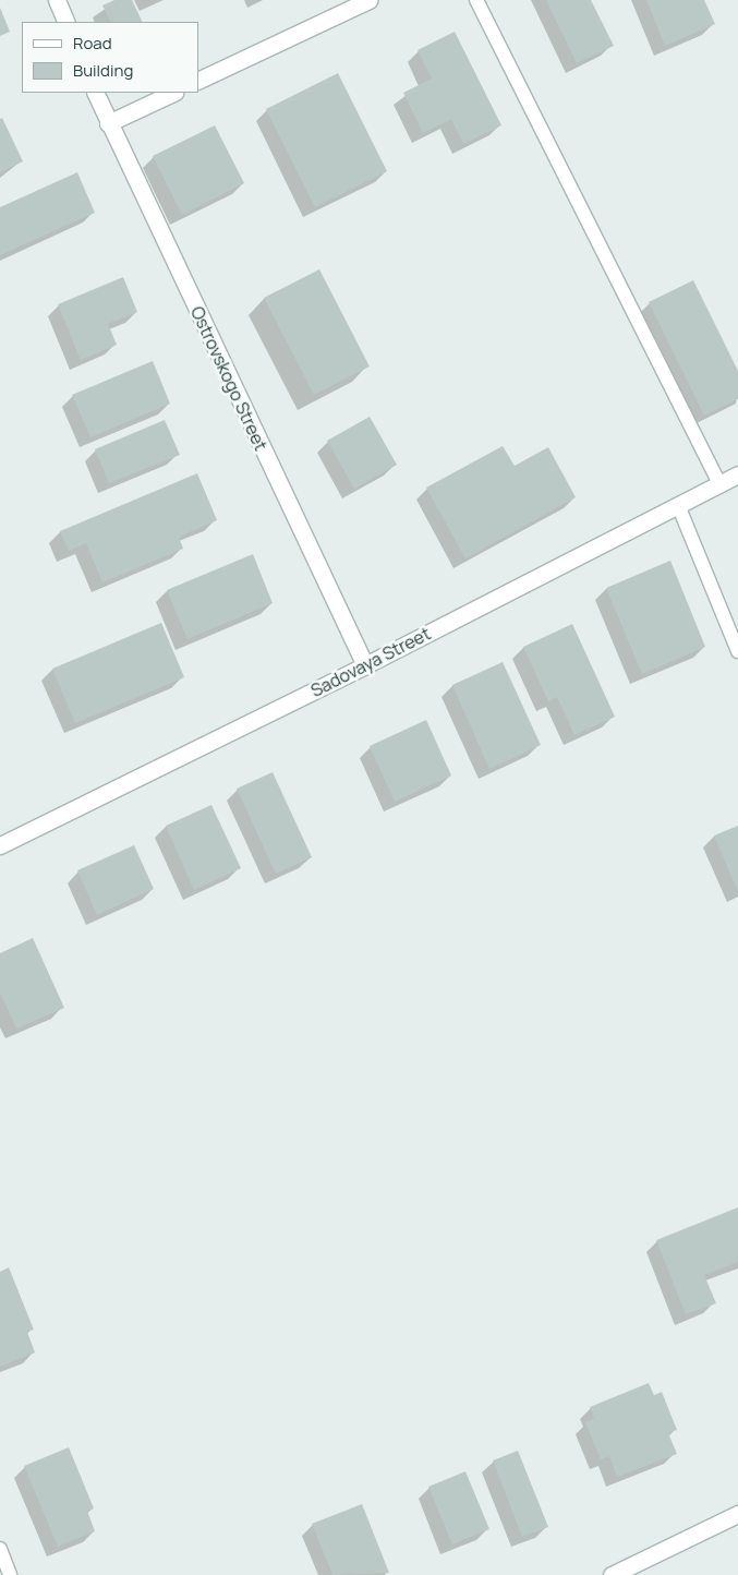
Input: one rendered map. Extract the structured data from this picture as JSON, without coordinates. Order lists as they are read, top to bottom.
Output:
{
  "streets": {
    "street": ["Ostrovskogo Street", "Sadovaya Street"]
  },
  "crossings": [
    ["Ostrovskogo Street", "Sadovaya Street"]
  ],
  "legend": ["Road", "Building"]
}
